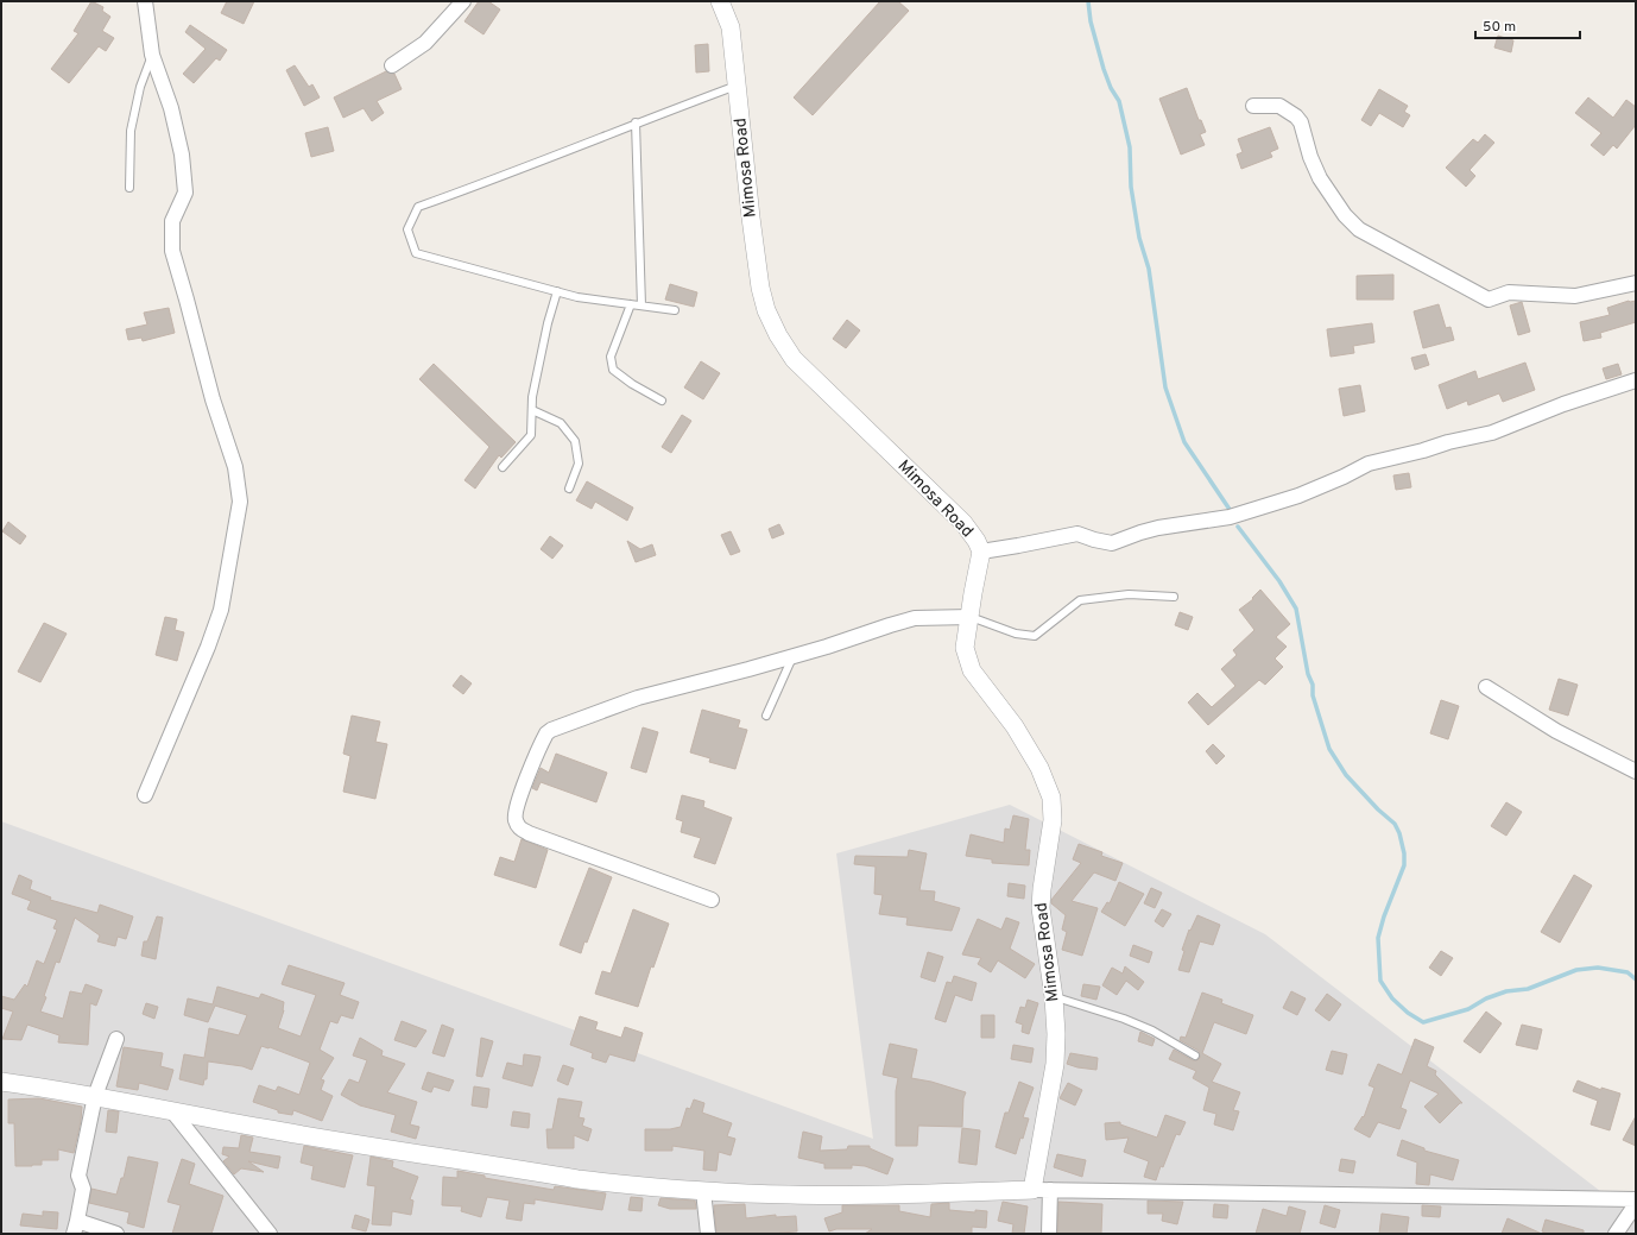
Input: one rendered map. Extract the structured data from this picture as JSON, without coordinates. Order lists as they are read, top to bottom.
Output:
{
  "streets": {
    "street": ["Mimosa Road"]
  },
  "scale_bar": "50 m"
}
